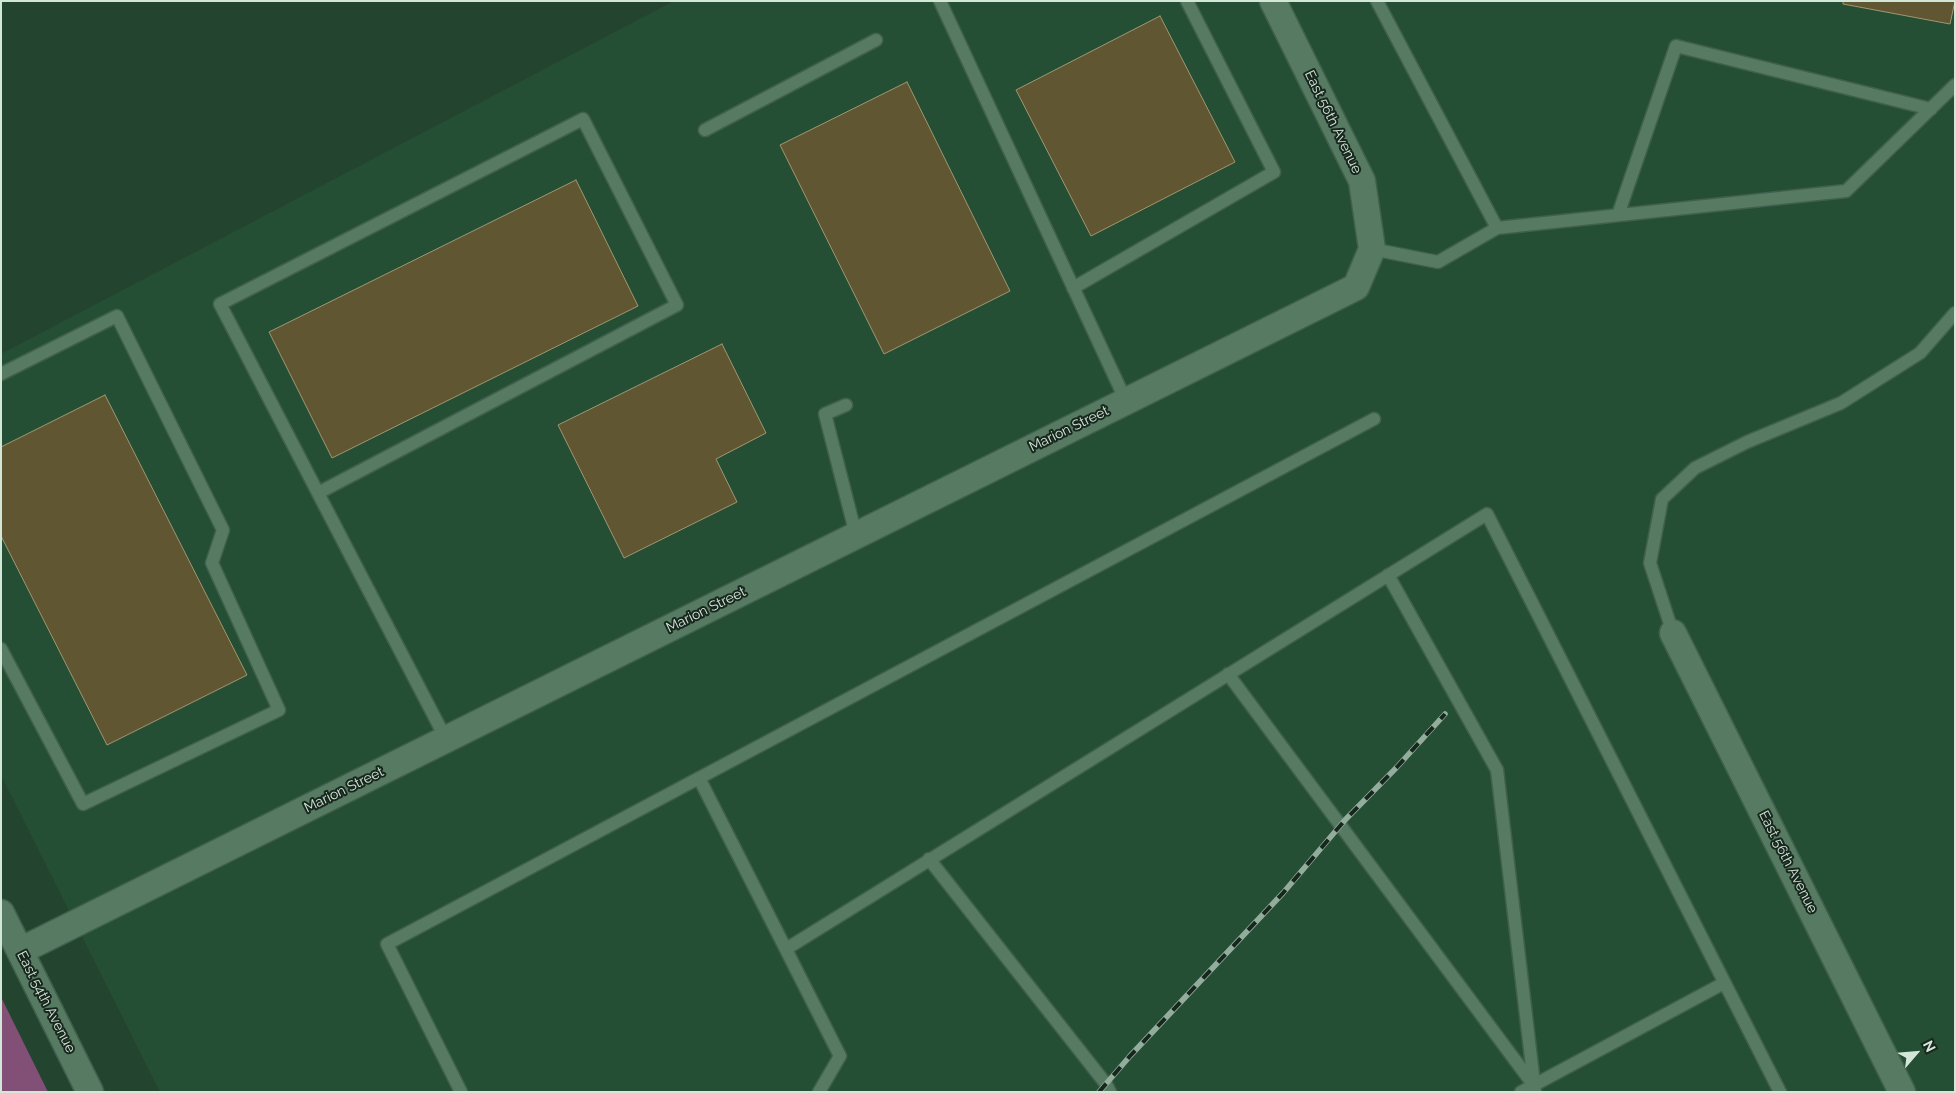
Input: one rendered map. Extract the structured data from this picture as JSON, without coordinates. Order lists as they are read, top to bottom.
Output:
{
  "streets": {
    "street": ["East 56th Avenue", "Marion Street", "East 54th Avenue"]
  },
  "crossings": [
    ["East 56th Avenue", "Marion Street"],
    ["Marion Street", "East 54th Avenue"]
  ],
  "north": "top right"
}
